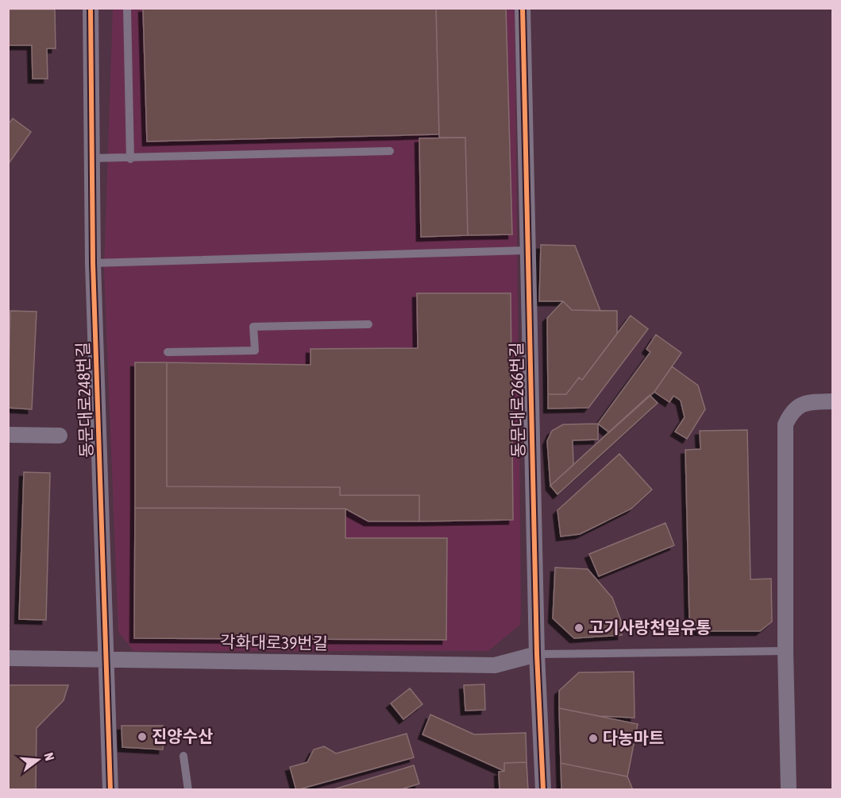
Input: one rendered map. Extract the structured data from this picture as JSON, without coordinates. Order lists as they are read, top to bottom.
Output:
{
  "streets": {
    "street": ["동문대로248번길", "동문대로266번길", "각화대로39번길"]
  },
  "crossings": [
    ["동문대로248번길", "각화대로39번길"],
    ["동문대로266번길", "각화대로39번길"]
  ],
  "places": ["고기사랑천일유통", "진양수산", "다농마트"],
  "north": "right"
}
